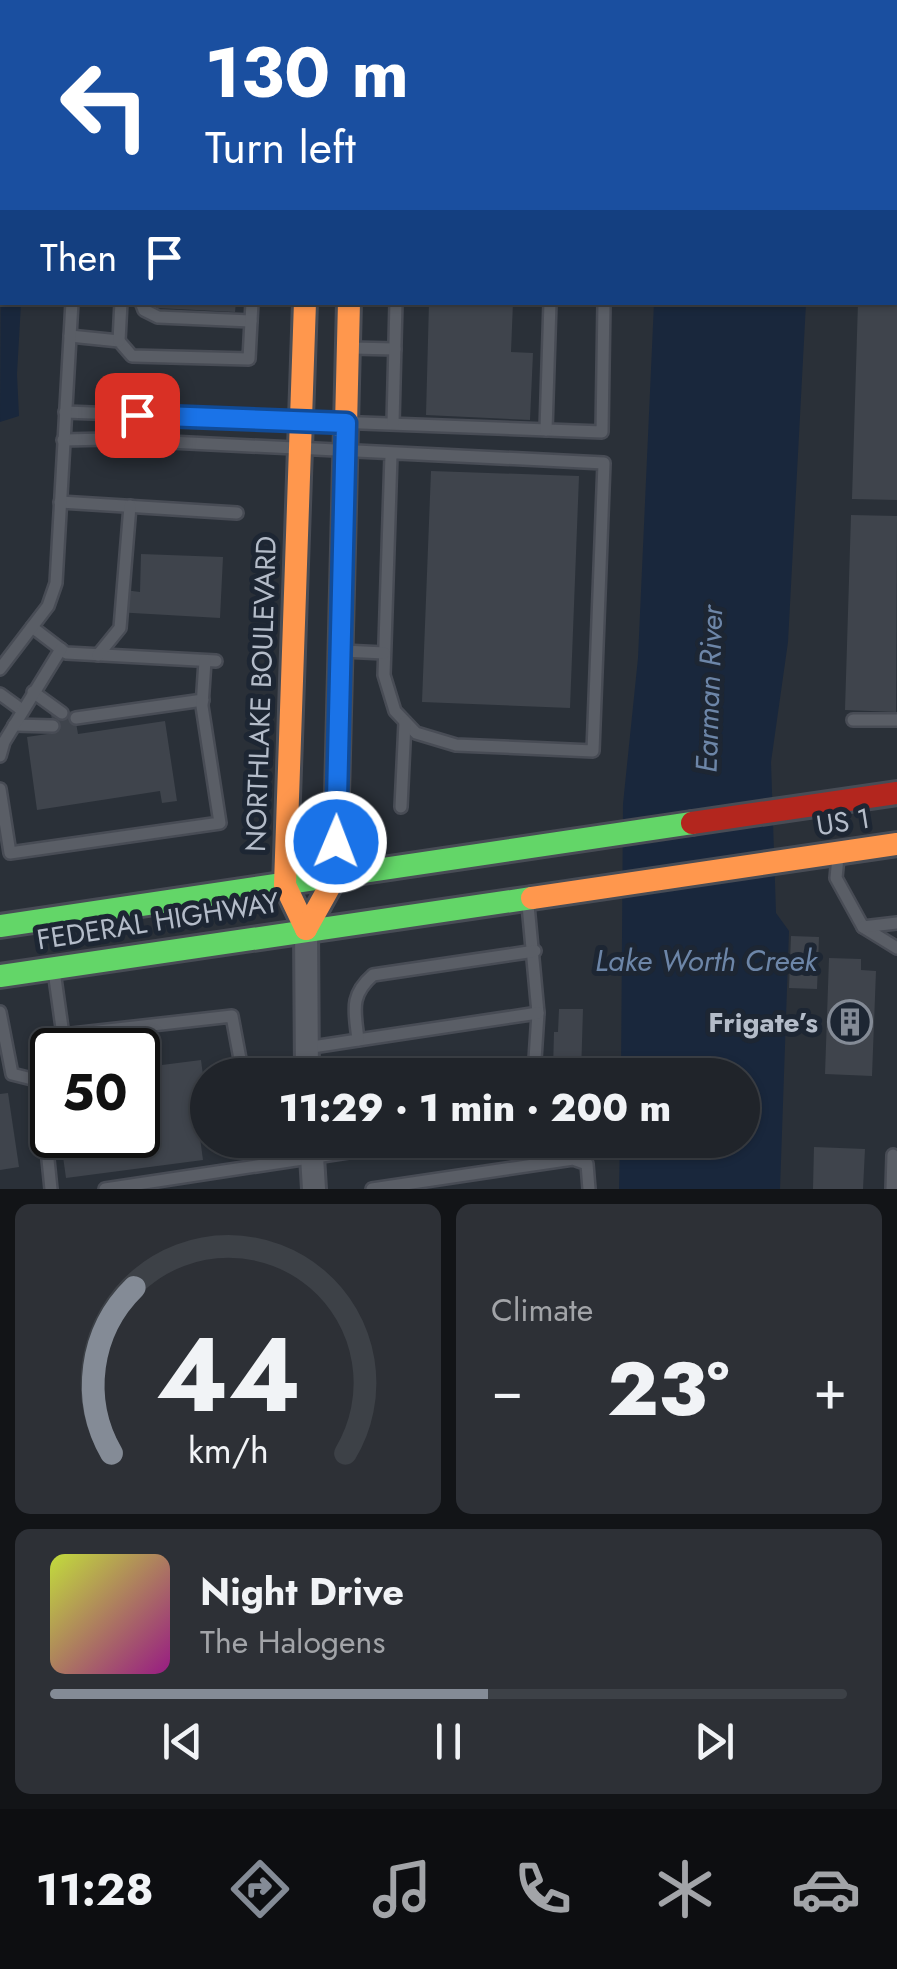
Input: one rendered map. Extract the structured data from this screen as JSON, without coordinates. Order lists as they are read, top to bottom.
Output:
{
  "streets": {
    "main road": ["NORTHLAKE BOULEVARD", "US 1", "FEDERAL HIGHWAY"]
  },
  "crossings": [
    ["NORTHLAKE BOULEVARD", "FEDERAL HIGHWAY"],
    ["US 1", "FEDERAL HIGHWAY"]
  ],
  "water": ["Earman River", "Lake Worth Creek"],
  "places": {
    "building": ["Frigate’s"]
  },
  "page": {
    "turn": ["130 m", "Turn left"],
    "then": "Then",
    "limit": "50",
    "trip": "11:29 · 1 min · 200 m",
    "tile": "Climate",
    "heat": ["−", "23°", "+"],
    "song": ["Night Drive", "The Halogens"],
    "tabs": "11:28",
    "gauge": ["44", "km/h"]
  }
}
